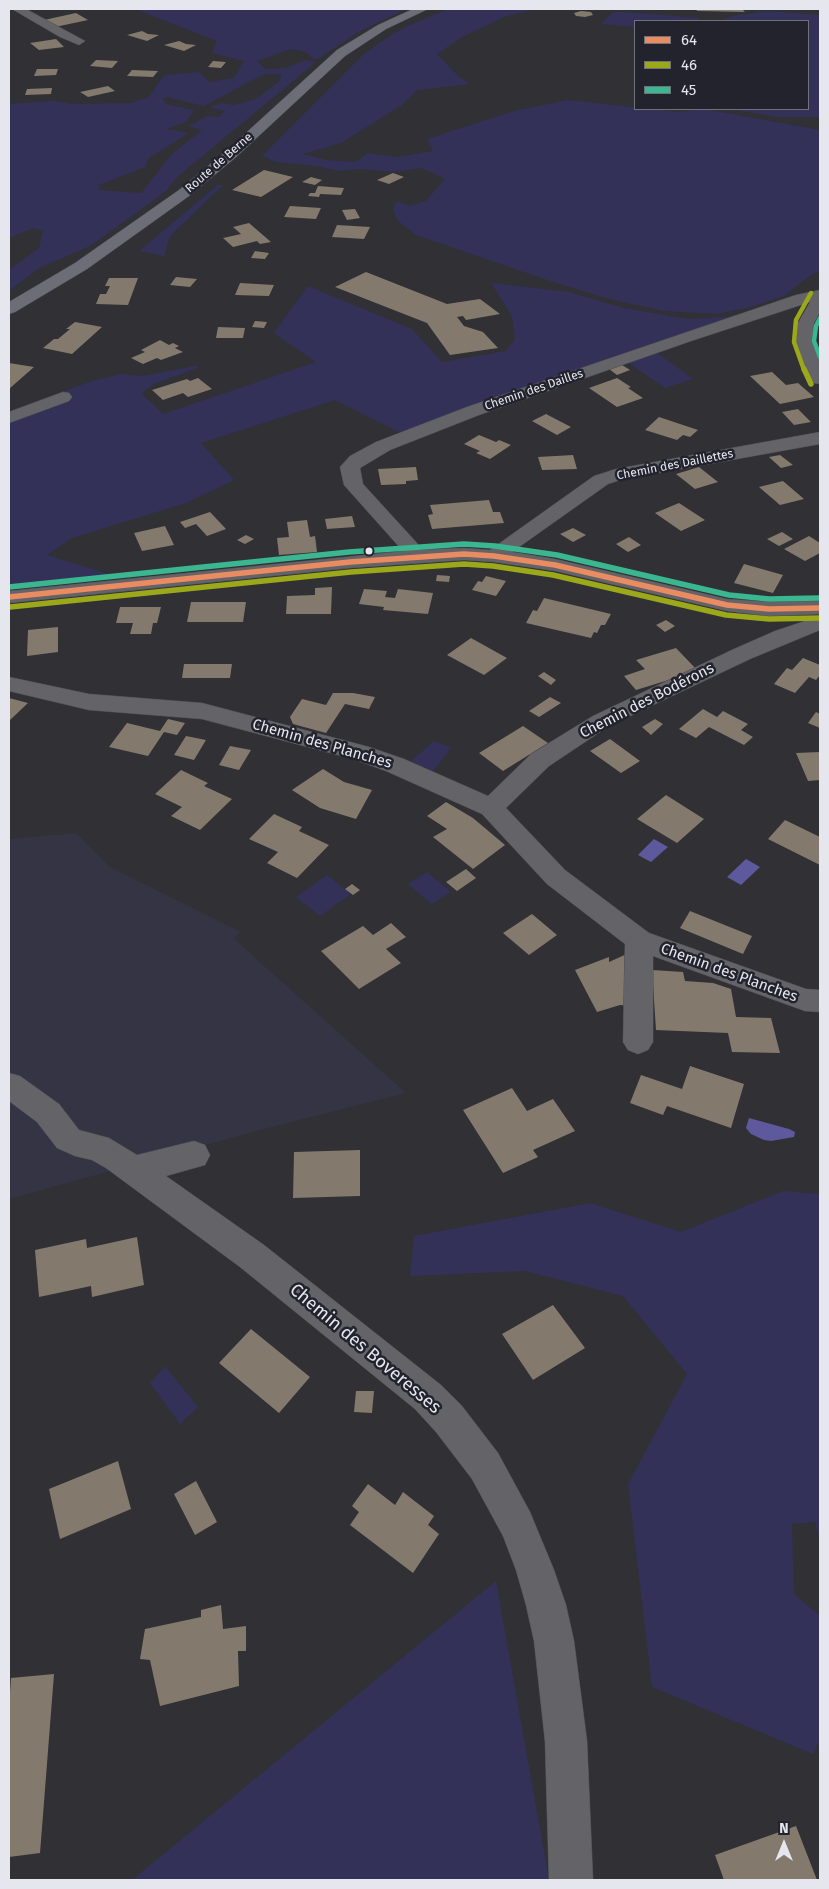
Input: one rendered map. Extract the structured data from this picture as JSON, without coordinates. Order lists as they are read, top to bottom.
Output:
{
  "streets": {
    "main road": ["Route de Berne"],
    "street": [
      "Chemin des Dailles",
      "Chemin des Daillettes",
      "Chemin des Bodérons",
      "Chemin des Planches",
      "Chemin des Boveresses"
    ]
  },
  "crossings": [
    ["Chemin des Bodérons", "Chemin des Planches"]
  ],
  "lines": ["transit line 46", "transit line 45", "transit line 64"],
  "legend": ["64", "46", "45"],
  "north": "top"
}
